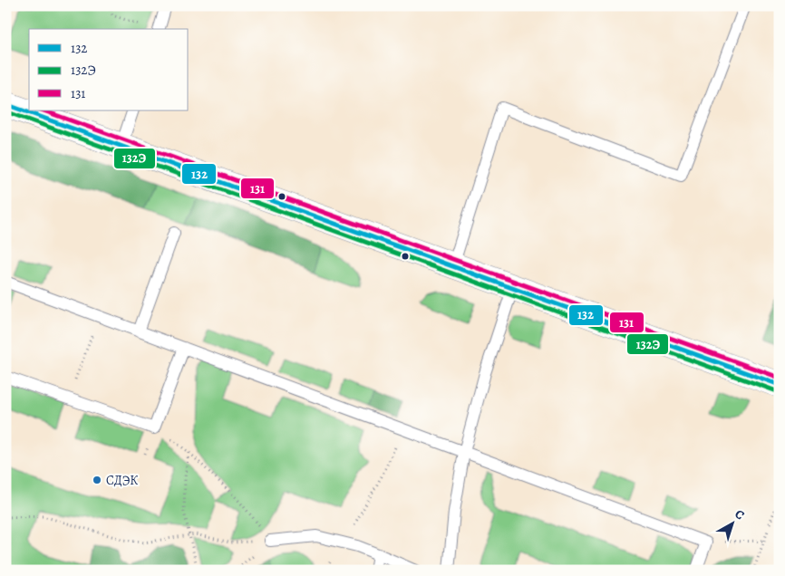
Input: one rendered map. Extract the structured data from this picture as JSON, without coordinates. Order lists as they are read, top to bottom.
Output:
{
  "places": ["СДЭК"],
  "lines": ["transit line 132", "transit line 131", "transit line 132Э"],
  "legend": ["132", "132Э", "131"],
  "north": "top right"
}
